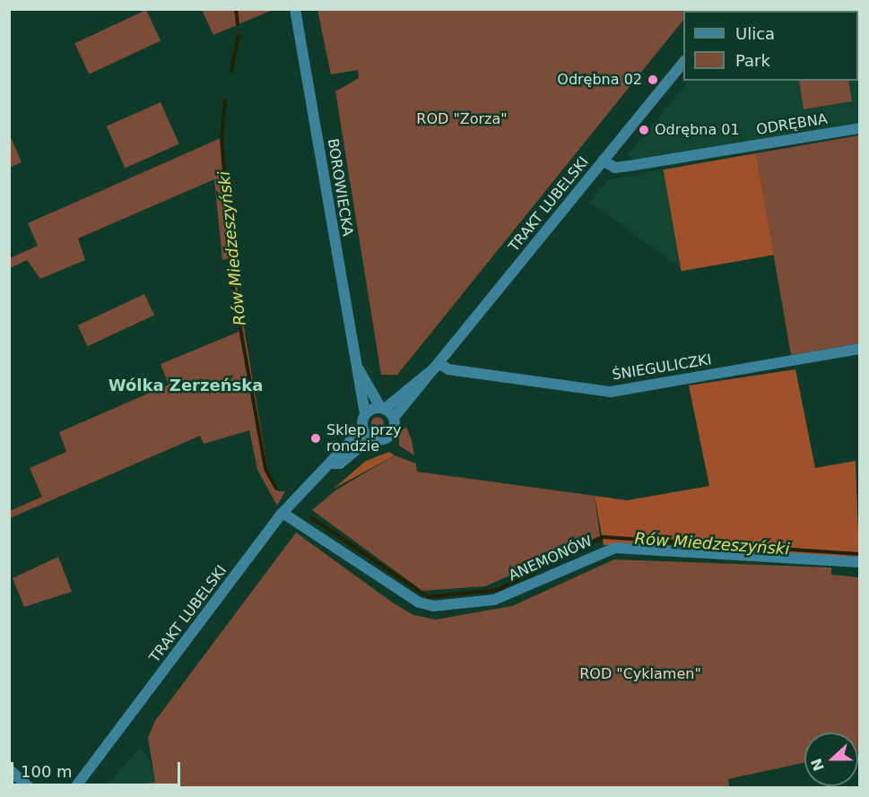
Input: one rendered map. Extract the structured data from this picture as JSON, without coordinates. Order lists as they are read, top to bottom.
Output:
{
  "streets": {
    "street": [
      "ODRĘBNA",
      "BOROWIECKA",
      "TRAKT LUBELSKI",
      "ŚNIEGULICZKI",
      "ANEMONÓW"
    ]
  },
  "crossings": [
    ["ODRĘBNA", "TRAKT LUBELSKI"],
    ["BOROWIECKA", "TRAKT LUBELSKI"],
    ["TRAKT LUBELSKI", "ŚNIEGULICZKI"],
    ["TRAKT LUBELSKI", "ANEMONÓW"]
  ],
  "districts": ["Wólka Zerzeńska"],
  "water": ["Rów Miedzeszyński"],
  "parks": ["ROD \"Zorza\"", "ROD \"Cyklamen\""],
  "places": ["Odrębna 02", "Odrębna 01", "Sklep przy rondzie"],
  "legend": ["Ulica", "Park"],
  "scale_bar": "100 m",
  "north": "left"
}
